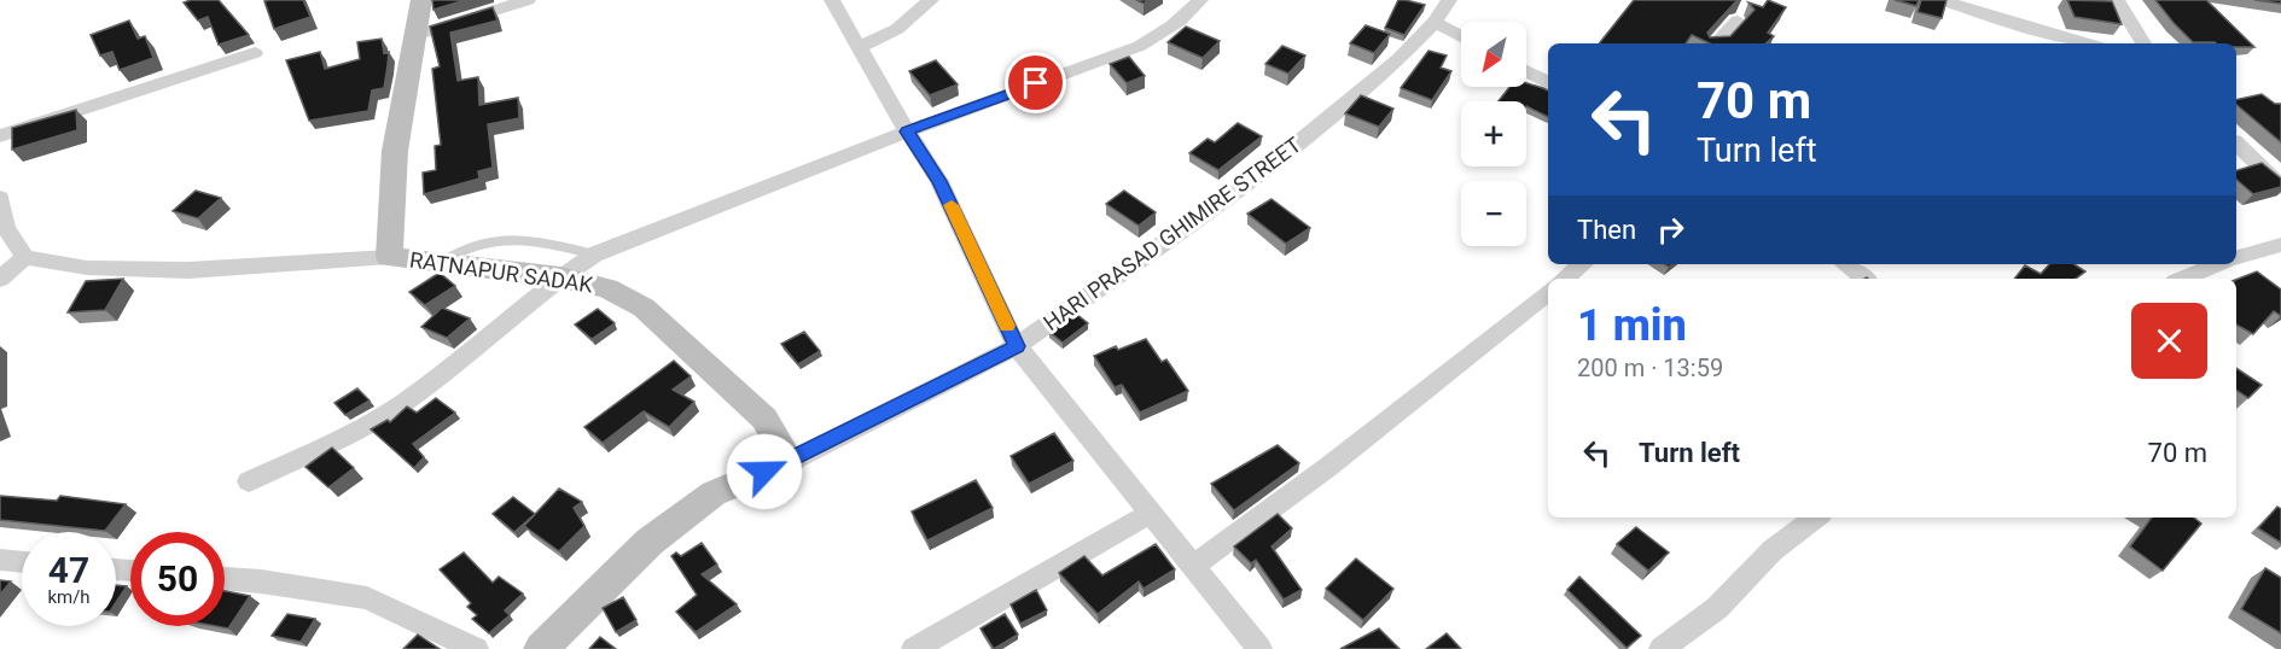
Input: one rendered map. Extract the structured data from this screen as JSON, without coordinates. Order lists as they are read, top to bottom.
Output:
{
  "streets": {
    "main road": ["RATNAPUR SADAK"],
    "street": ["HARI PRASAD GHIMIRE STREET"]
  },
  "crossings": [
    ["HARI PRASAD GHIMIRE STREET", "RATNAPUR SADAK"]
  ],
  "north": "bottom left",
  "page": {
    "map_buttons": ["+", "−"],
    "turn": ["70 m", "Turn left"],
    "then": "Then",
    "heading": ["1 min", "200 m · 13:59"],
    "list": [
      {
        "name": "Turn left",
        "value": "70 m"
      }
    ],
    "speed": "47 km/h",
    "limit": "50"
  }
}
